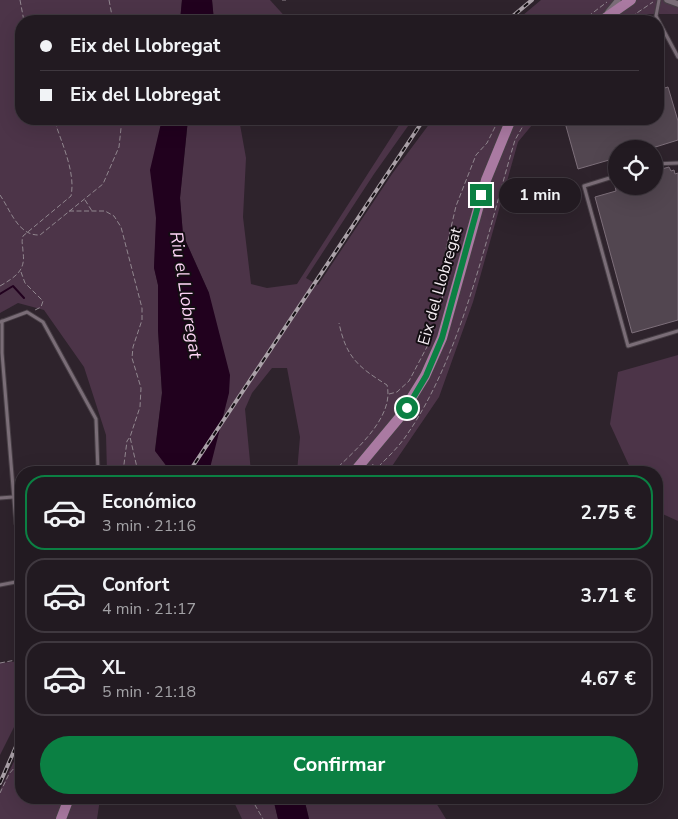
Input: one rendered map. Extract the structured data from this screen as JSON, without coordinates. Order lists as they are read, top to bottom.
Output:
{
  "streets": {
    "highway": ["Eix del Llobregat"]
  },
  "water": ["Riu el Llobregat"],
  "page": {
    "banner": ["Eix del Llobregat", "Eix del Llobregat"],
    "bubble": "1 min",
    "list": [
      {
        "name": "Económico",
        "note": "3 min · 21:16",
        "value": "2.75 €"
      },
      {
        "name": "Confort",
        "note": "4 min · 21:17",
        "value": "3.71 €"
      },
      {
        "name": "XL",
        "note": "5 min · 21:18",
        "value": "4.67 €"
      }
    ],
    "buttons": "Confirmar"
  }
}
